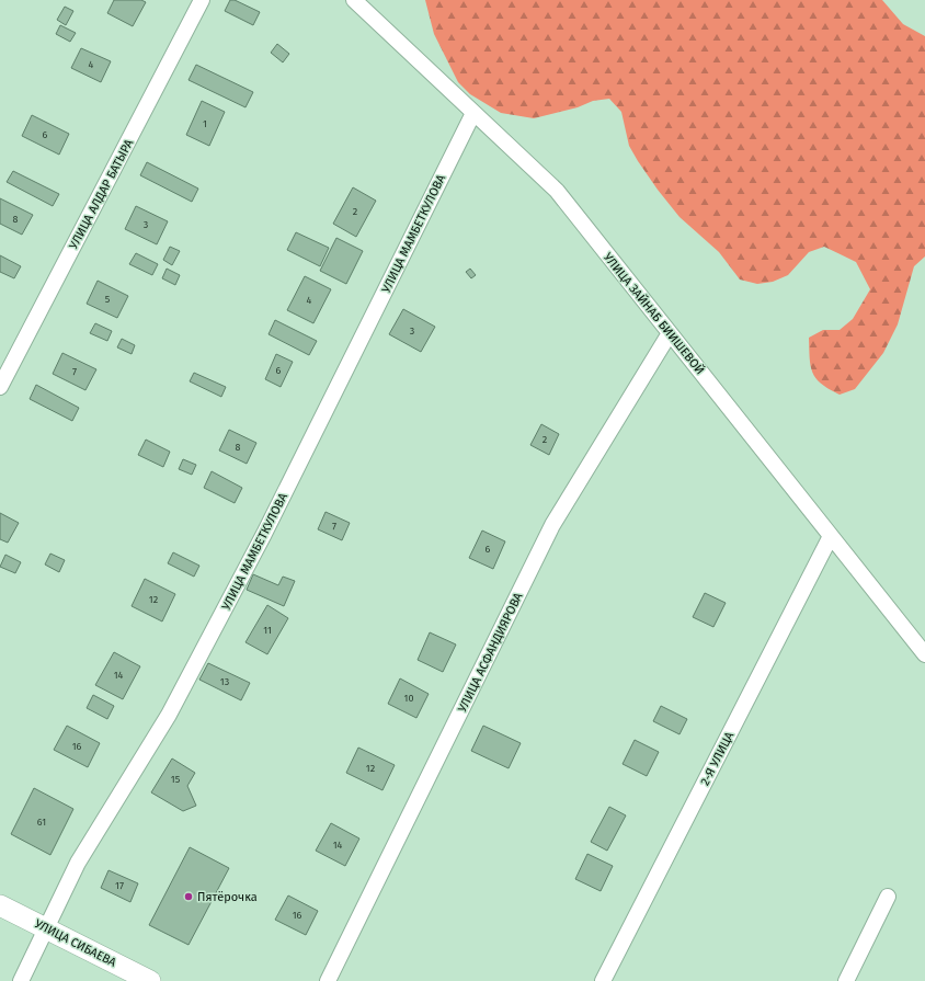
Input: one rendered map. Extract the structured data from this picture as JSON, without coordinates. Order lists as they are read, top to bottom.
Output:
{
  "streets": {
    "main road": ["УЛИЦА СИБАЕВА"],
    "street": [
      "УЛИЦА АЛДАР БАТЫРА",
      "УЛИЦА МАМБЕТКУЛОВА",
      "УЛИЦА ЗАЙНАБ БИИШЕВОЙ",
      "УЛИЦА АСФАНДИЯРОВА",
      "2-Я УЛИЦА"
    ]
  },
  "crossings": [
    ["УЛИЦА МАМБЕТКУЛОВА", "УЛИЦА ЗАЙНАБ БИИШЕВОЙ"],
    ["УЛИЦА МАМБЕТКУЛОВА", "УЛИЦА СИБАЕВА"],
    ["УЛИЦА ЗАЙНАБ БИИШЕВОЙ", "УЛИЦА АСФАНДИЯРОВА"],
    ["УЛИЦА ЗАЙНАБ БИИШЕВОЙ", "2-Я УЛИЦА"]
  ],
  "places": ["Пятёрочка"],
  "house_numbers": [
    "4",
    "1",
    "6",
    "2",
    "8",
    "3",
    "5",
    "4",
    "3",
    "6",
    "7",
    "2",
    "8",
    "7",
    "6",
    "12",
    "11",
    "14",
    "13",
    "10",
    "16",
    "12",
    "15",
    "61",
    "14",
    "17",
    "16"
  ]
}
